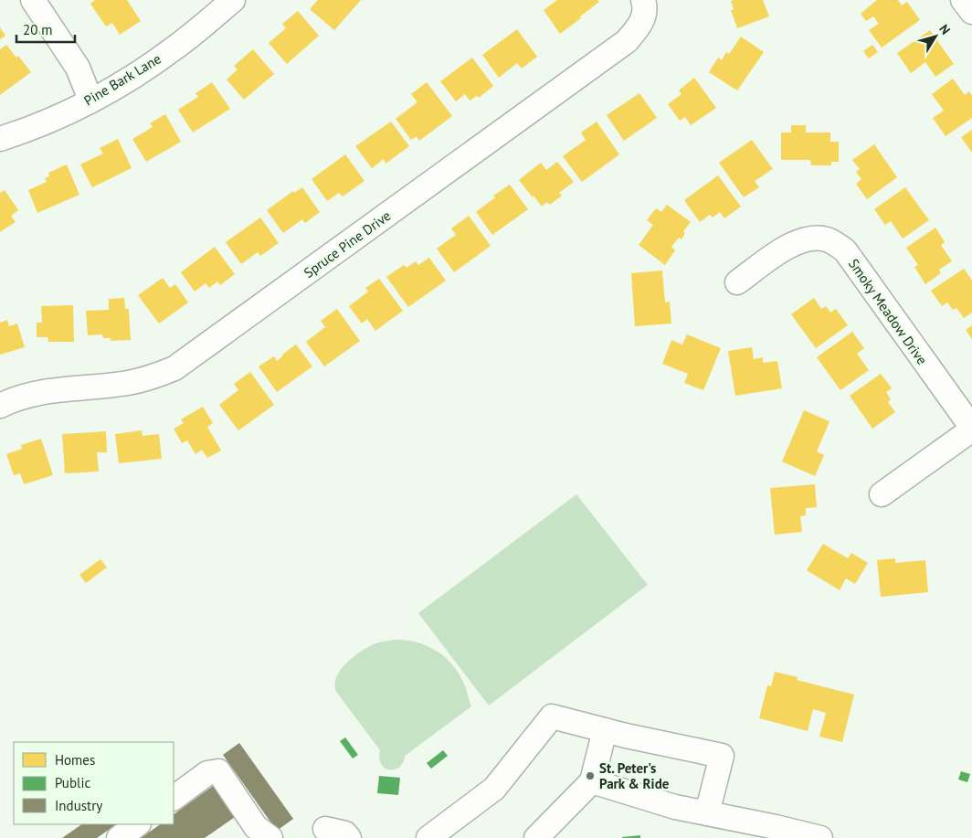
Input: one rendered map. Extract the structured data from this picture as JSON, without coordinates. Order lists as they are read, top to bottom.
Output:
{
  "streets": {
    "street": ["Pine Bark Lane", "Spruce Pine Drive", "Smoky Meadow Drive"]
  },
  "places": ["St. Peter's Park & Ride"],
  "legend": ["Homes", "Public", "Industry"],
  "scale_bar": "20 m",
  "north": "top right"
}
